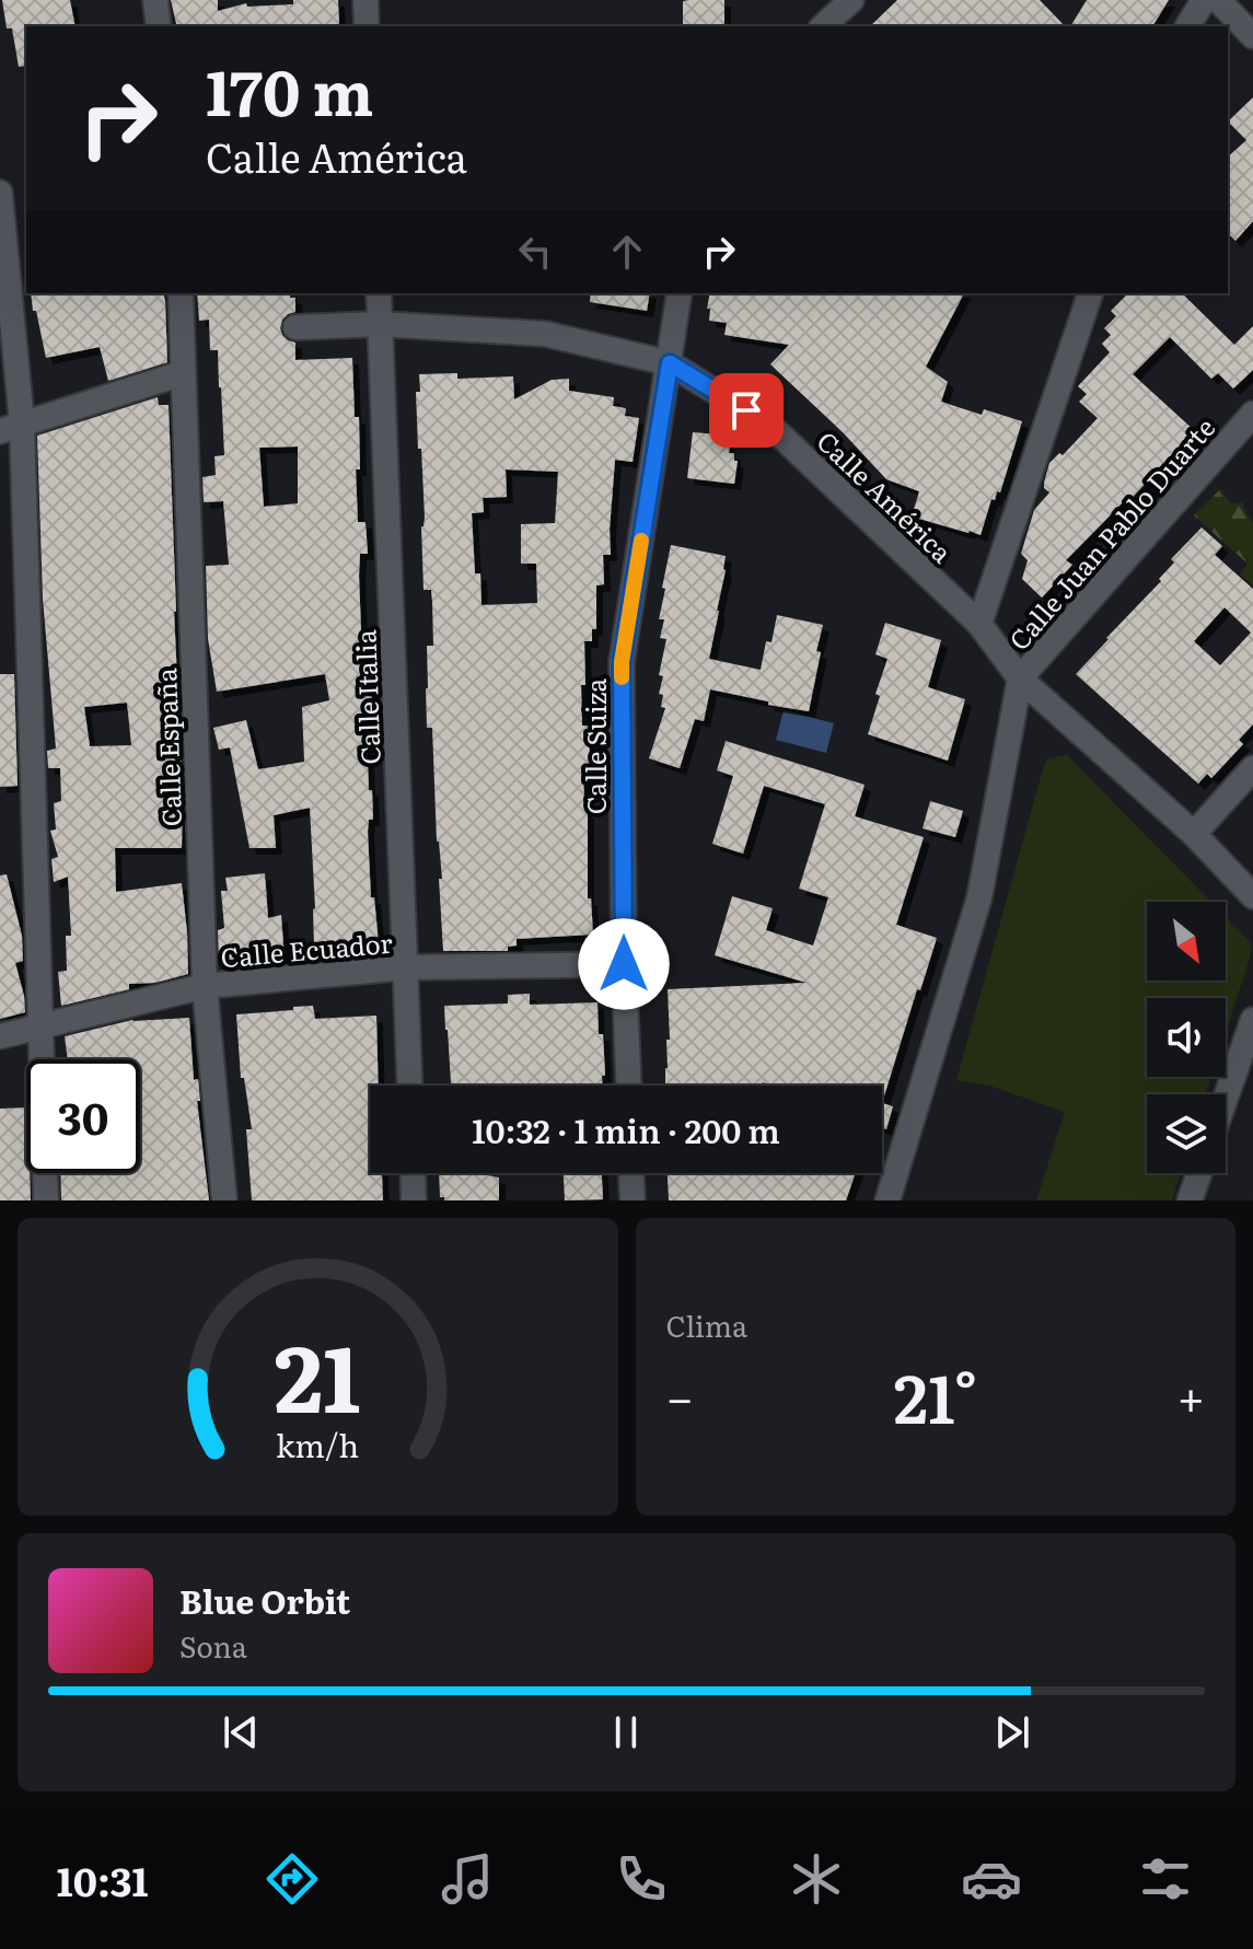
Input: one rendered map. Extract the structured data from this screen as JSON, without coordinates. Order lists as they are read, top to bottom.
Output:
{
  "streets": {
    "street": [
      "Calle América",
      "Calle Juan Pablo Duarte",
      "Calle Italia",
      "Calle Suiza",
      "Calle España",
      "Calle Ecuador"
    ]
  },
  "crossings": [
    ["Calle América", "Calle Juan Pablo Duarte"],
    ["Calle América", "Calle Italia"],
    ["Calle América", "Calle Suiza"],
    ["Calle Italia", "Calle Ecuador"],
    ["Calle Suiza", "Calle Ecuador"],
    ["Calle España", "Calle Ecuador"]
  ],
  "north": "bottom right",
  "page": {
    "turn": ["170 m", "Calle América"],
    "limit": "30",
    "trip": "10:32 · 1 min · 200 m",
    "tile": "Clima",
    "heat": ["−", "21°", "+"],
    "song": ["Blue Orbit", "Sona"],
    "tabs": "10:31",
    "gauge": ["21", "km/h"]
  }
}
